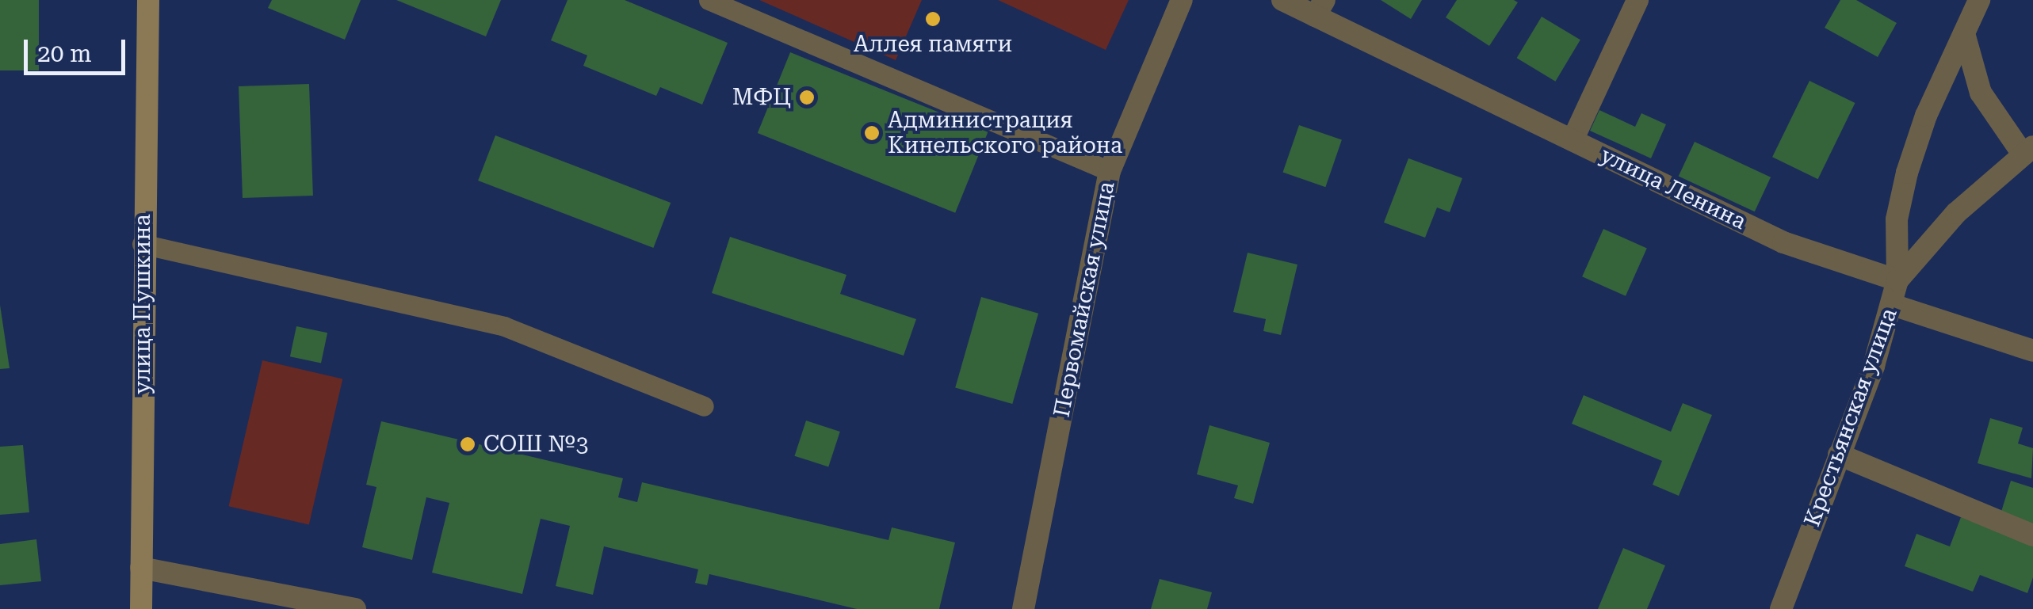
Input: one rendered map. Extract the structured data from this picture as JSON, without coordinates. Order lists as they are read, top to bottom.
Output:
{
  "streets": {
    "main road": ["улица Пушкина"],
    "street": ["улица Ленина", "Первомайская улица", "Крестьянская улица"]
  },
  "crossings": [
    ["улица Ленина", "Крестьянская улица"]
  ],
  "places": [
    "Аллея памяти",
    "МФЦ",
    "Администрация Кинельского района",
    "СОШ №3"
  ],
  "scale_bar": "20 m"
}
